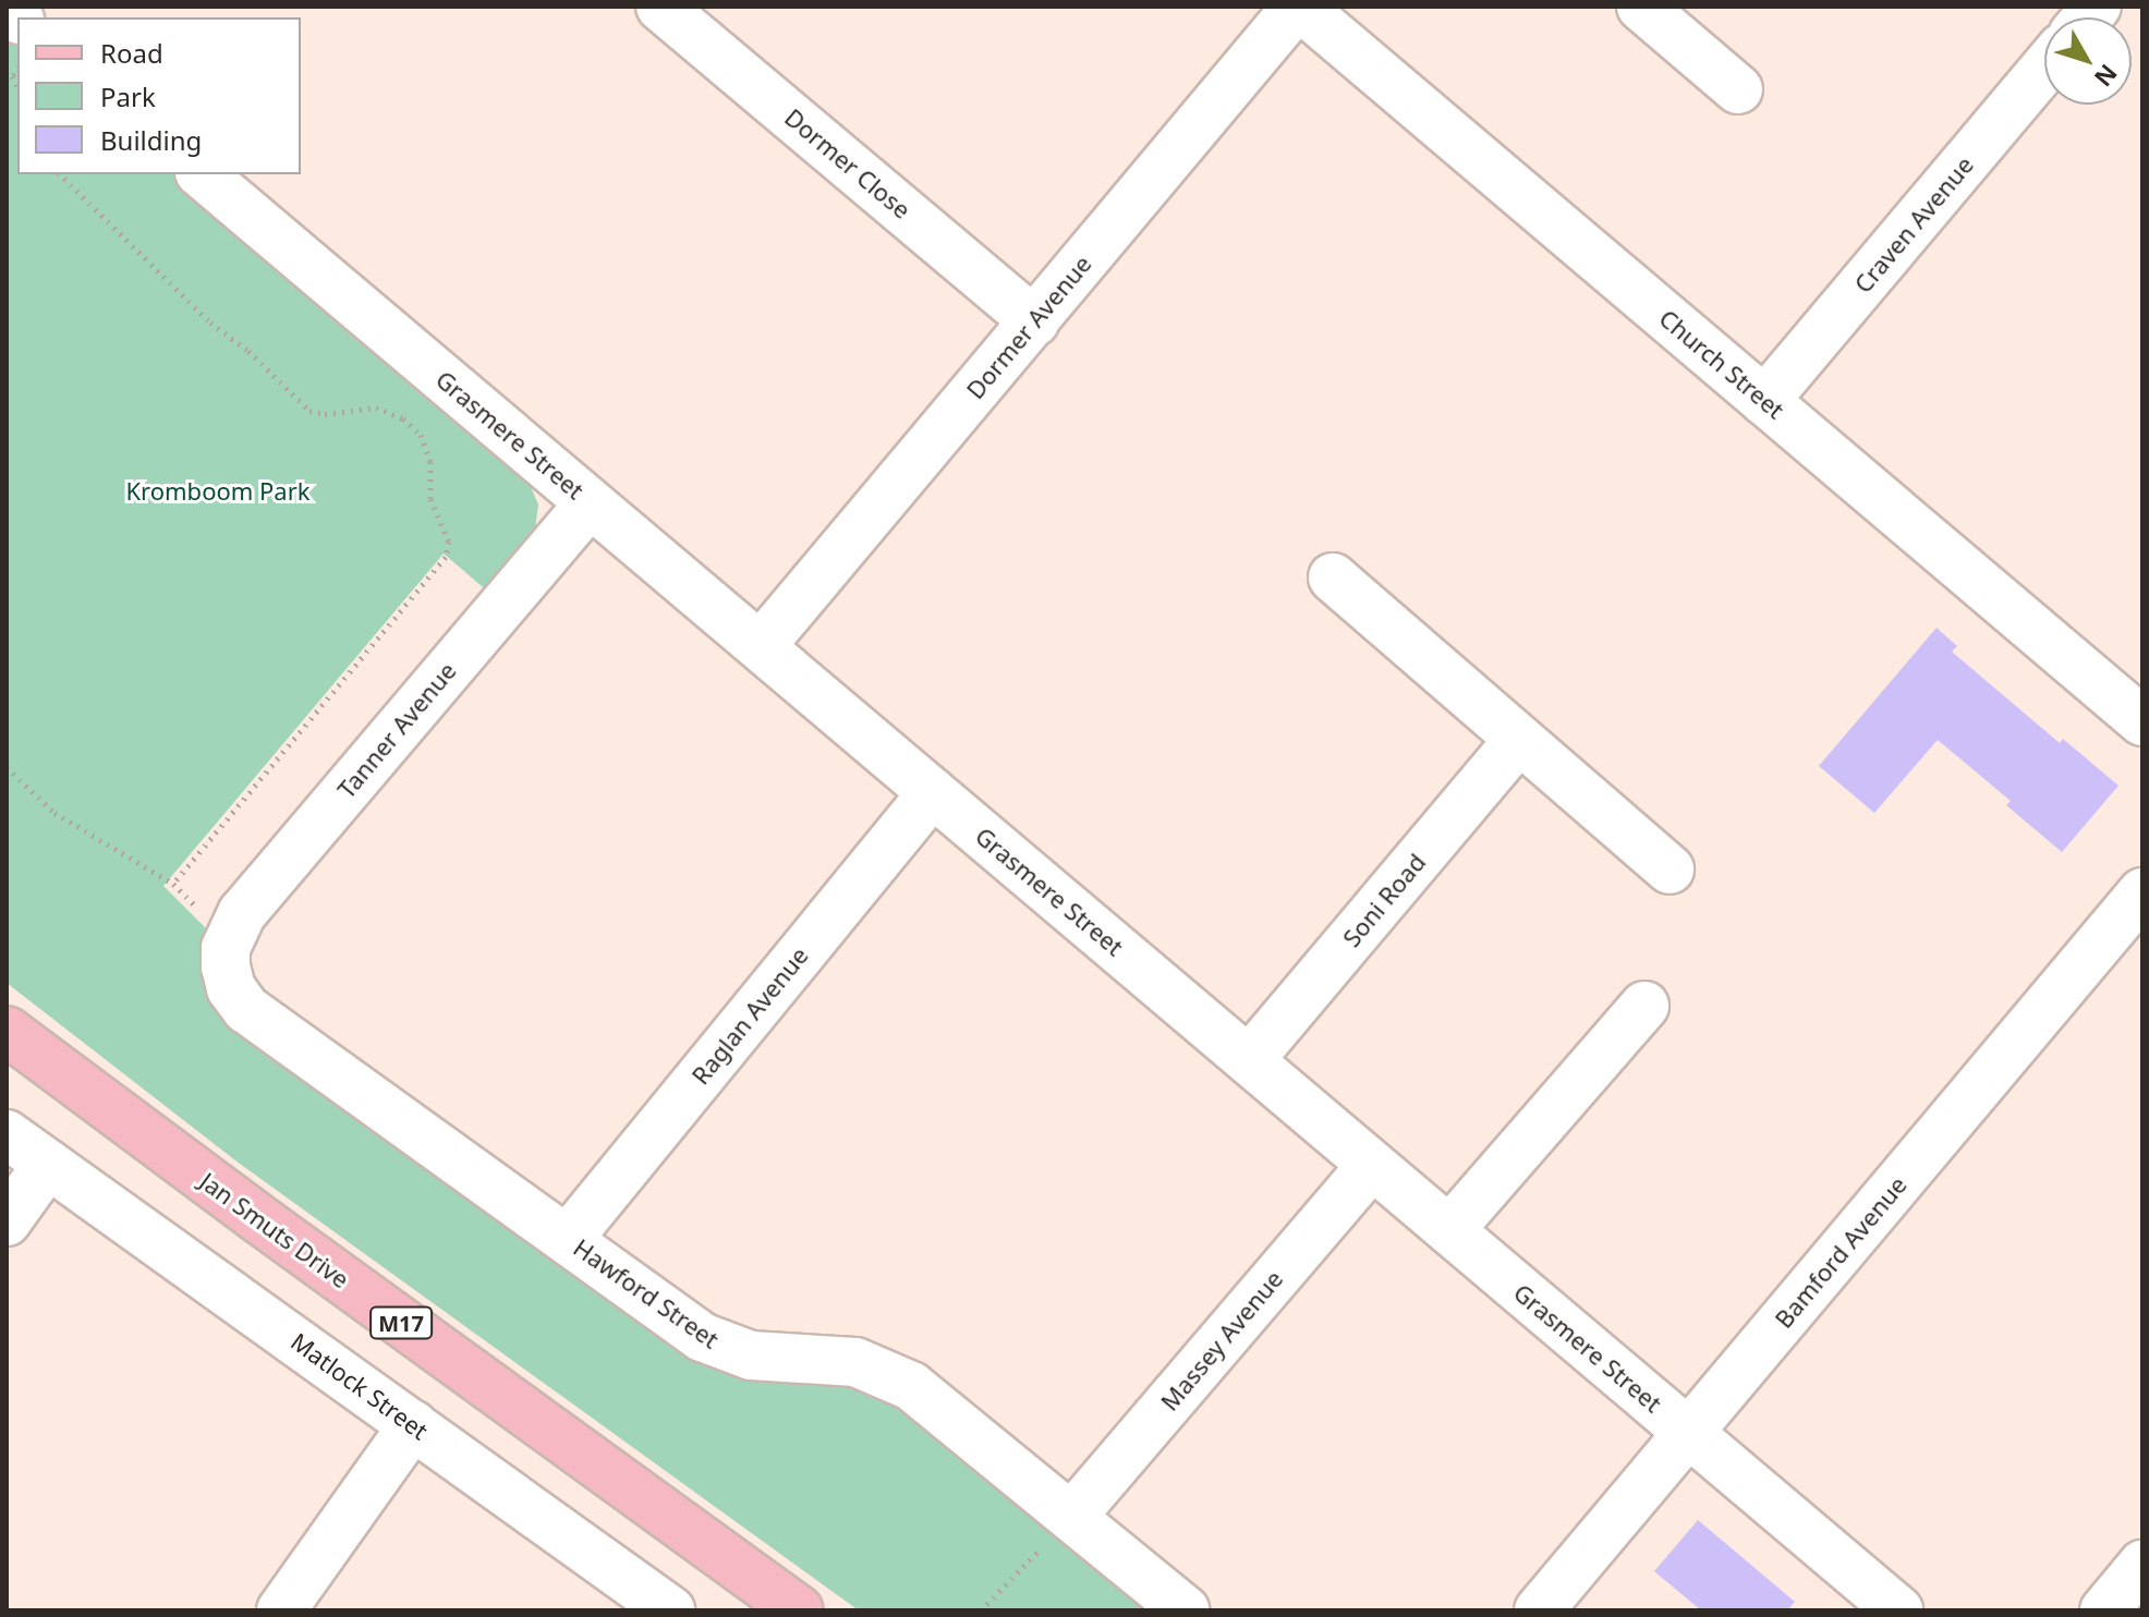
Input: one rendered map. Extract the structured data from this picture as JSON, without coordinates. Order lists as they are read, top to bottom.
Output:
{
  "streets": {
    "main road": ["Jan Smuts Drive", "M17"],
    "street": [
      "Dormer Close",
      "Craven Avenue",
      "Dormer Avenue",
      "Church Street",
      "Grasmere Street",
      "Tanner Avenue",
      "Soni Road",
      "Raglan Avenue",
      "Bamford Avenue",
      "Hawford Street",
      "Massey Avenue",
      "Matlock Street"
    ]
  },
  "crossings": [
    ["Dormer Close", "Dormer Avenue"],
    ["Craven Avenue", "Church Street"],
    ["Dormer Avenue", "Church Street"],
    ["Dormer Avenue", "Grasmere Street"],
    ["Grasmere Street", "Tanner Avenue"],
    ["Grasmere Street", "Soni Road"],
    ["Grasmere Street", "Raglan Avenue"],
    ["Grasmere Street", "Bamford Avenue"],
    ["Grasmere Street", "Massey Avenue"],
    ["Tanner Avenue", "Hawford Street"],
    ["Raglan Avenue", "Hawford Street"],
    ["Hawford Street", "Massey Avenue"]
  ],
  "parks": ["Kromboom Park"],
  "legend": ["Road", "Park", "Building"],
  "north": "bottom right"
}
